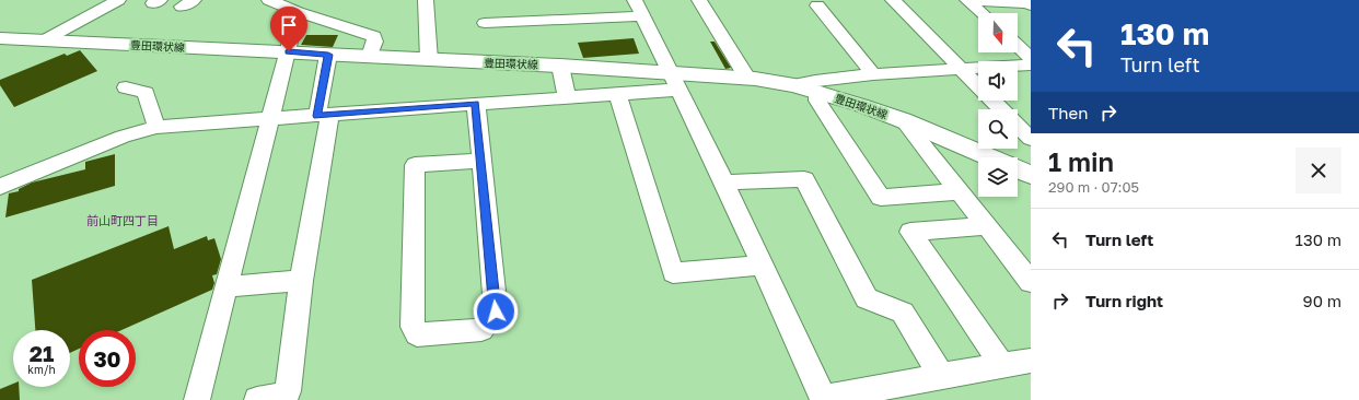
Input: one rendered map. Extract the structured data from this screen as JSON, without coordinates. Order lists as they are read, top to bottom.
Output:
{
  "streets": {
    "main road": ["豊田環状線"]
  },
  "districts": ["前山町四丁目"],
  "north": "bottom",
  "page": {
    "turn": ["130 m", "Turn left"],
    "then": "Then",
    "heading": ["1 min", "290 m · 07:05"],
    "list": [
      {
        "name": "Turn left",
        "value": "130 m"
      },
      {
        "name": "Turn right",
        "value": "90 m"
      }
    ],
    "speed": "21 km/h",
    "limit": "30"
  }
}
